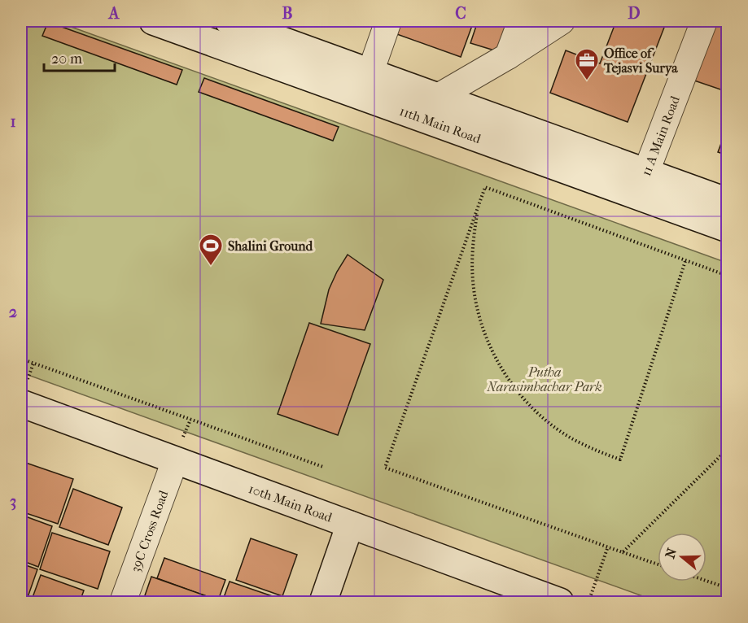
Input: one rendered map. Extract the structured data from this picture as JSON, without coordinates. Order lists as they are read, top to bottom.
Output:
{
  "streets": {
    "main road": ["11th Main Road", "10th Main Road"],
    "street": ["11 A Main Road", "39C Cross Road"]
  },
  "crossings": [
    ["11th Main Road", "11 A Main Road"],
    ["10th Main Road", "39C Cross Road"]
  ],
  "parks": ["Putha Narasimhachar Park"],
  "places": {
    "office": ["Office of Tejasvi Surya"],
    "sports": ["Shalini Ground"]
  },
  "scale_bar": "20 m",
  "north": "left",
  "grid": {
    "columns": [
      "A",
      "B",
      "C",
      "D"
    ],
    "rows": ["1", "2", "3"]
  }
}
